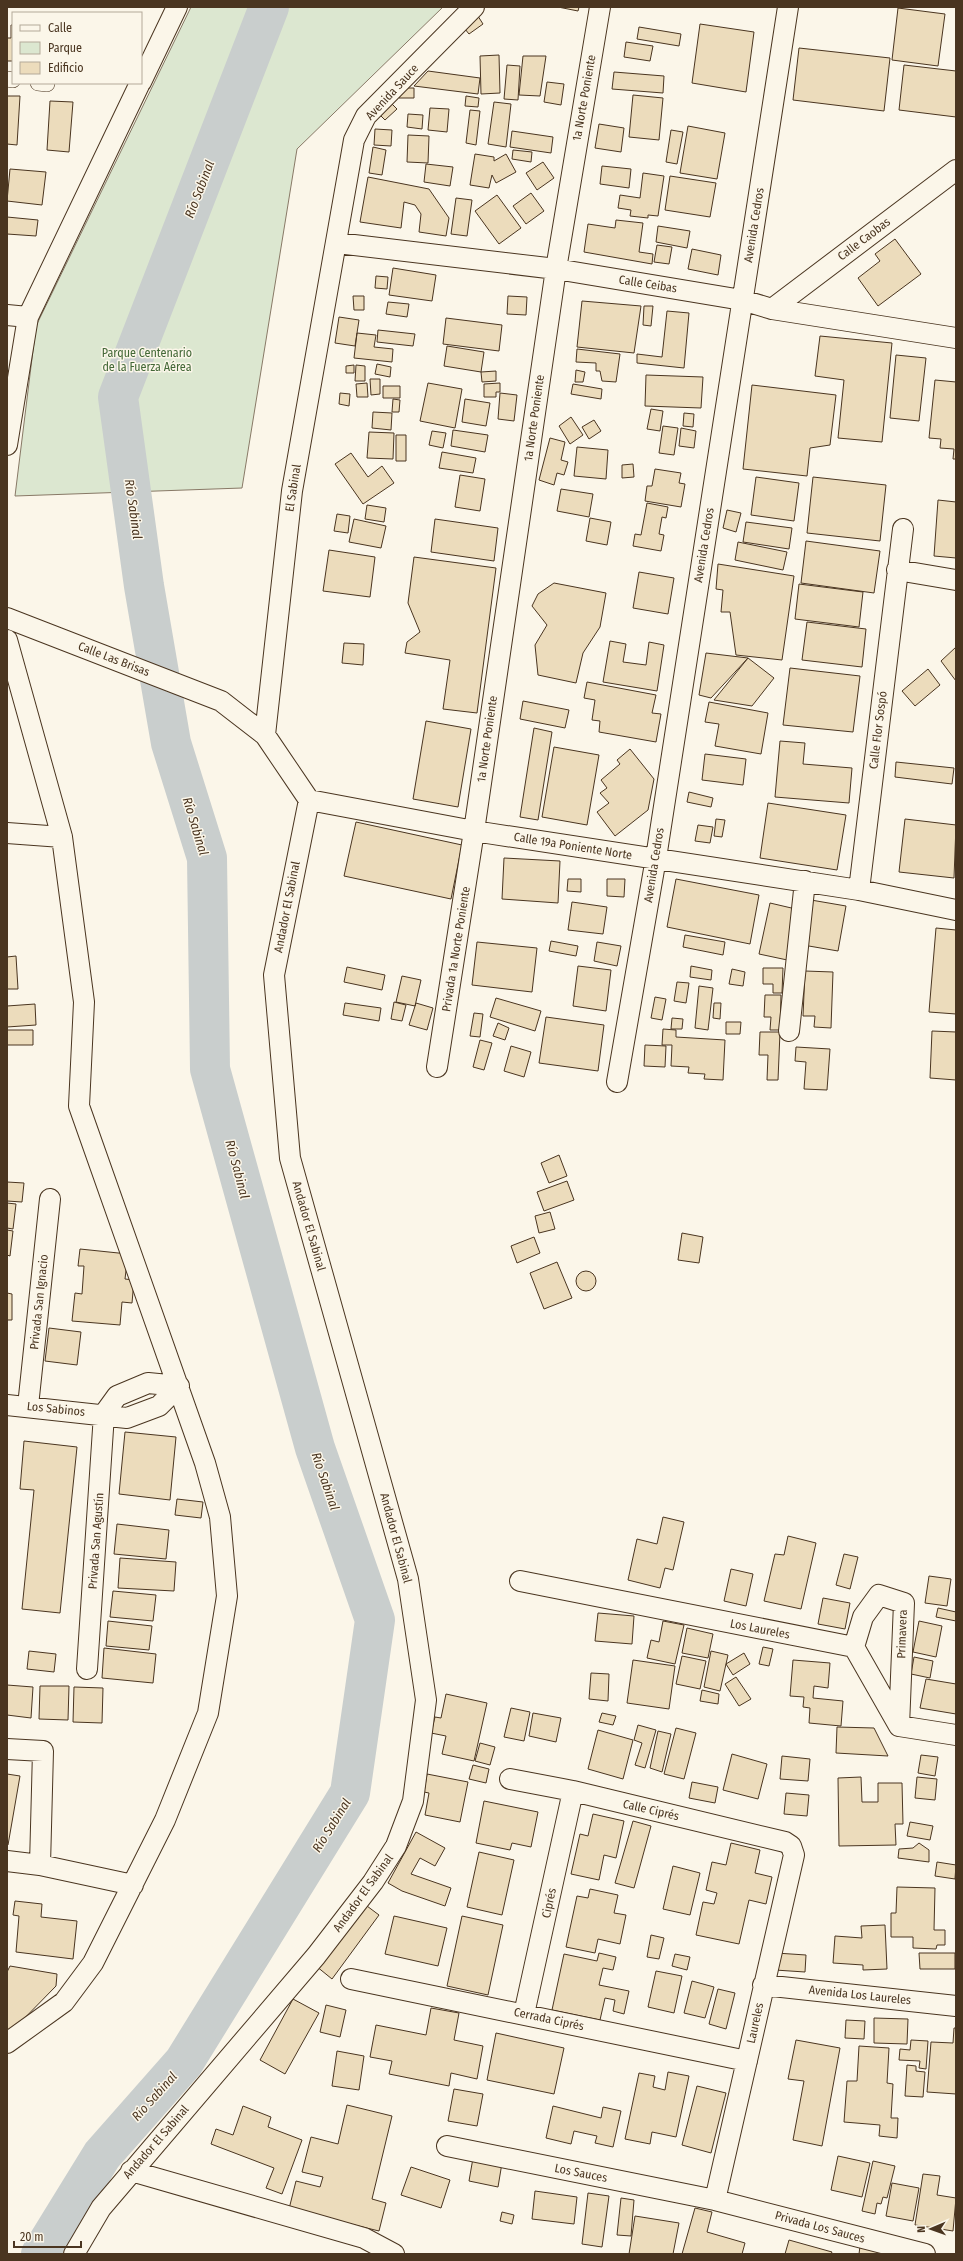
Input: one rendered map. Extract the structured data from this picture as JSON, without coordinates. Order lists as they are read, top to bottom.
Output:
{
  "streets": {
    "street": [
      "Avenida Sauce",
      "1a Norte Poniente",
      "Avenida Cedros",
      "Calle Caobas",
      "Calle Ceibas",
      "El Sabinal",
      "Calle Las Brisas",
      "Calle Flor Sospó",
      "Calle 19a Poniente Norte",
      "Andador El Sabinal",
      "Privada 1a Norte Poniente",
      "Privada San Ignacio",
      "Los Sabinos",
      "Privada San Agustín",
      "Los Laureles",
      "Primavera",
      "Calle Ciprés",
      "Ciprés",
      "Avenida Los Laureles",
      "Cerrada Ciprés",
      "Laureles",
      "Los Sauces",
      "Privada Los Sauces"
    ]
  },
  "crossings": [
    ["Avenida Sauce", "Calle Ceibas"],
    ["Avenida Sauce", "El Sabinal"],
    ["1a Norte Poniente", "Calle Ceibas"],
    ["1a Norte Poniente", "Calle 19a Poniente Norte"],
    ["1a Norte Poniente", "Privada 1a Norte Poniente"],
    ["Avenida Cedros", "Calle Ceibas"],
    ["Avenida Cedros", "Calle 19a Poniente Norte"],
    ["Calle Caobas", "Calle Ceibas"],
    ["Calle Ceibas", "El Sabinal"],
    ["El Sabinal", "Calle Las Brisas"],
    ["Calle Flor Sospó", "Calle 19a Poniente Norte"],
    ["Calle 19a Poniente Norte", "Andador El Sabinal"],
    ["Calle 19a Poniente Norte", "Privada 1a Norte Poniente"],
    ["Privada San Ignacio", "Los Sabinos"],
    ["Los Sabinos", "Privada San Agustín"],
    ["Los Laureles", "Primavera"],
    ["Calle Ciprés", "Ciprés"],
    ["Calle Ciprés", "Laureles"],
    ["Ciprés", "Cerrada Ciprés"],
    ["Avenida Los Laureles", "Laureles"],
    ["Cerrada Ciprés", "Laureles"],
    ["Laureles", "Los Sauces"],
    ["Laureles", "Privada Los Sauces"],
    ["Los Sauces", "Privada Los Sauces"]
  ],
  "water": ["Río Sabinal"],
  "parks": ["Parque Centenario de la Fuerza Aérea"],
  "legend": ["Calle", "Parque", "Edificio"],
  "scale_bar": "20 m",
  "north": "left"
}
